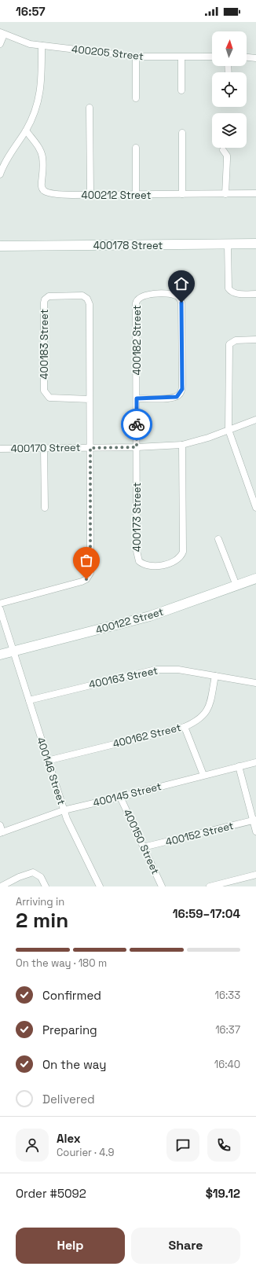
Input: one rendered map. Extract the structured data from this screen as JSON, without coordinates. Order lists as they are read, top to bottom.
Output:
{
  "streets": {
    "street": [
      "400205 Street",
      "400212 Street",
      "400178 Street",
      "400182 Street",
      "400183 Street",
      "400170 Street",
      "400173 Street",
      "400122 Street",
      "400163 Street",
      "400162 Street",
      "400146 Street",
      "400145 Street",
      "400152 Street",
      "400150 Street"
    ]
  },
  "crossings": [
    ["400182 Street", "400170 Street"],
    ["400182 Street", "400173 Street"],
    ["400183 Street", "400170 Street"],
    ["400170 Street", "400173 Street"],
    ["400122 Street", "400146 Street"],
    ["400163 Street", "400162 Street"],
    ["400163 Street", "400146 Street"],
    ["400162 Street", "400146 Street"],
    ["400146 Street", "400145 Street"],
    ["400145 Street", "400150 Street"],
    ["400152 Street", "400150 Street"]
  ],
  "north": "top",
  "page": {
    "status": "16:57",
    "heading": ["2 min", "Arriving in", "16:59–17:04"],
    "panel": [
      "Alex",
      "Courier · 4.9",
      "Order #5092",
      "$19.12"
    ],
    "bar": "On the way · 180 m",
    "list": [
      ["Confirmed", "16:33"],
      ["Preparing", "16:37"],
      ["On the way", "16:40"],
      "Delivered"
    ],
    "buttons": ["Help", "Share"]
  }
}
